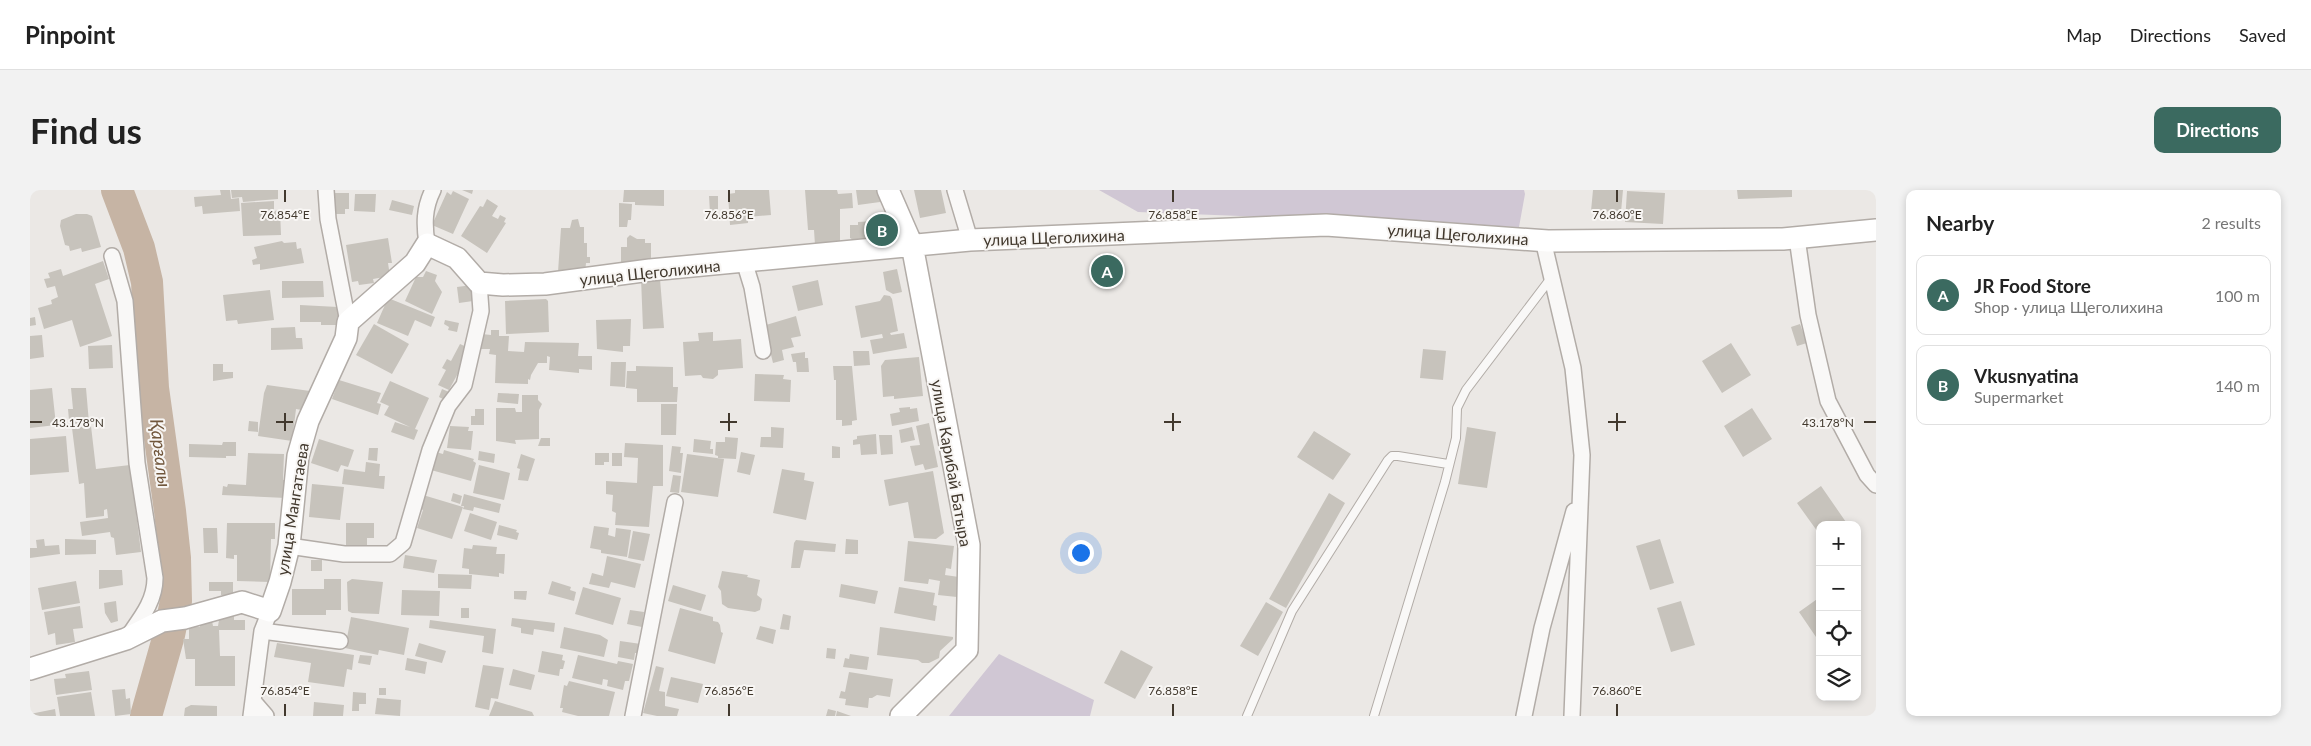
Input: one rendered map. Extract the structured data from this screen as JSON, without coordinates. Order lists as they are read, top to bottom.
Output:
{
  "streets": {
    "street": ["улица Щеголихина", "улица Карибай Батыра", "улица Мангатаева"]
  },
  "crossings": [
    ["улица Щеголихина", "улица Карибай Батыра"]
  ],
  "water": ["Қарғалы"],
  "page": {
    "header": "Pinpoint",
    "nav": ["Map", "Directions", "Saved"],
    "buttons": "Directions",
    "title": "Find us",
    "heading": ["Nearby", "2 results"],
    "pins": ["B", "A"],
    "list": [
      {
        "mark": "A",
        "name": "JR Food Store",
        "note": "Shop · улица Щеголихина",
        "value": "100 m"
      },
      {
        "mark": "B",
        "name": "Vkusnyatina",
        "note": "Supermarket",
        "value": "140 m"
      }
    ],
    "map_buttons": ["+", "−"]
  },
  "coordinates": [
    "76.854°E",
    "76.856°E",
    "76.858°E",
    "76.860°E",
    "43.178°N"
  ]
}
